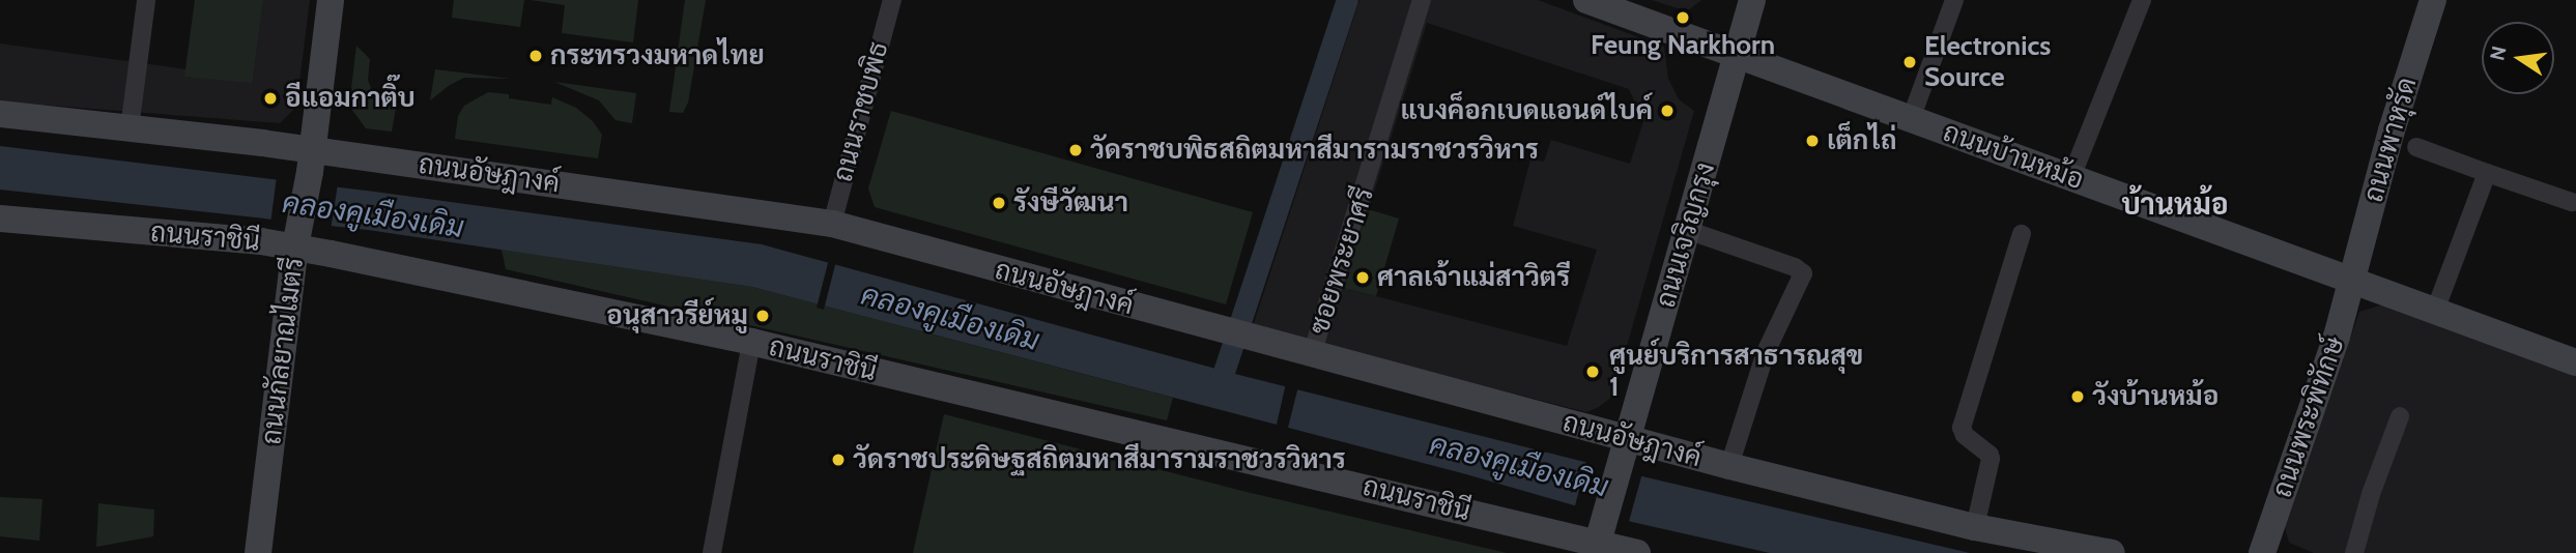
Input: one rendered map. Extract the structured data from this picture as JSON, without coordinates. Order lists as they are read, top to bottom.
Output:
{
  "streets": {
    "street": [
      "ถนนราชบพิธ",
      "ถนนพาหุรัด",
      "ถนนบ้านหม้อ",
      "ถนนอัษฎางค์",
      "ถนนเจริญกรุง",
      "ถนนราชินี",
      "ซอยพระยาศรี",
      "ถนนกัลยาณไมตรี",
      "ถนนพระพิทักษ์"
    ]
  },
  "crossings": [
    ["ถนนราชบพิธ", "ถนนอัษฎางค์"],
    ["ถนนพาหุรัด", "ถนนบ้านหม้อ"],
    ["ถนนพาหุรัด", "ถนนพระพิทักษ์"],
    ["ถนนบ้านหม้อ", "ถนนเจริญกรุง"],
    ["ถนนบ้านหม้อ", "ถนนพระพิทักษ์"],
    ["ถนนอัษฎางค์", "ถนนเจริญกรุง"],
    ["ถนนอัษฎางค์", "ซอยพระยาศรี"],
    ["ถนนอัษฎางค์", "ถนนกัลยาณไมตรี"],
    ["ถนนเจริญกรุง", "ถนนราชินี"],
    ["ถนนราชินี", "ถนนกัลยาณไมตรี"]
  ],
  "districts": ["บ้านหม้อ"],
  "water": ["คลองคูเมืองเดิม"],
  "places": [
    "Feung Narkhorn",
    "กระทรวงมหาดไทย",
    "Electronics Source",
    "อีแอมกาติ๊บ",
    "แบงค็อกเบดแอนด์ไบค์",
    "เต็กไถ่",
    "วัดราชบพิธสถิตมหาสีมารามราชวรวิหาร",
    "รังษีวัฒนา",
    "ศาลเจ้าแม่สาวิตรี",
    "อนุสาวรีย์หมู",
    "ศูนย์บริการสาธารณสุข 1",
    "วังบ้านหม้อ",
    "วัดราชประดิษฐสถิตมหาสีมารามราชวรวิหาร"
  ],
  "north": "left"
}
